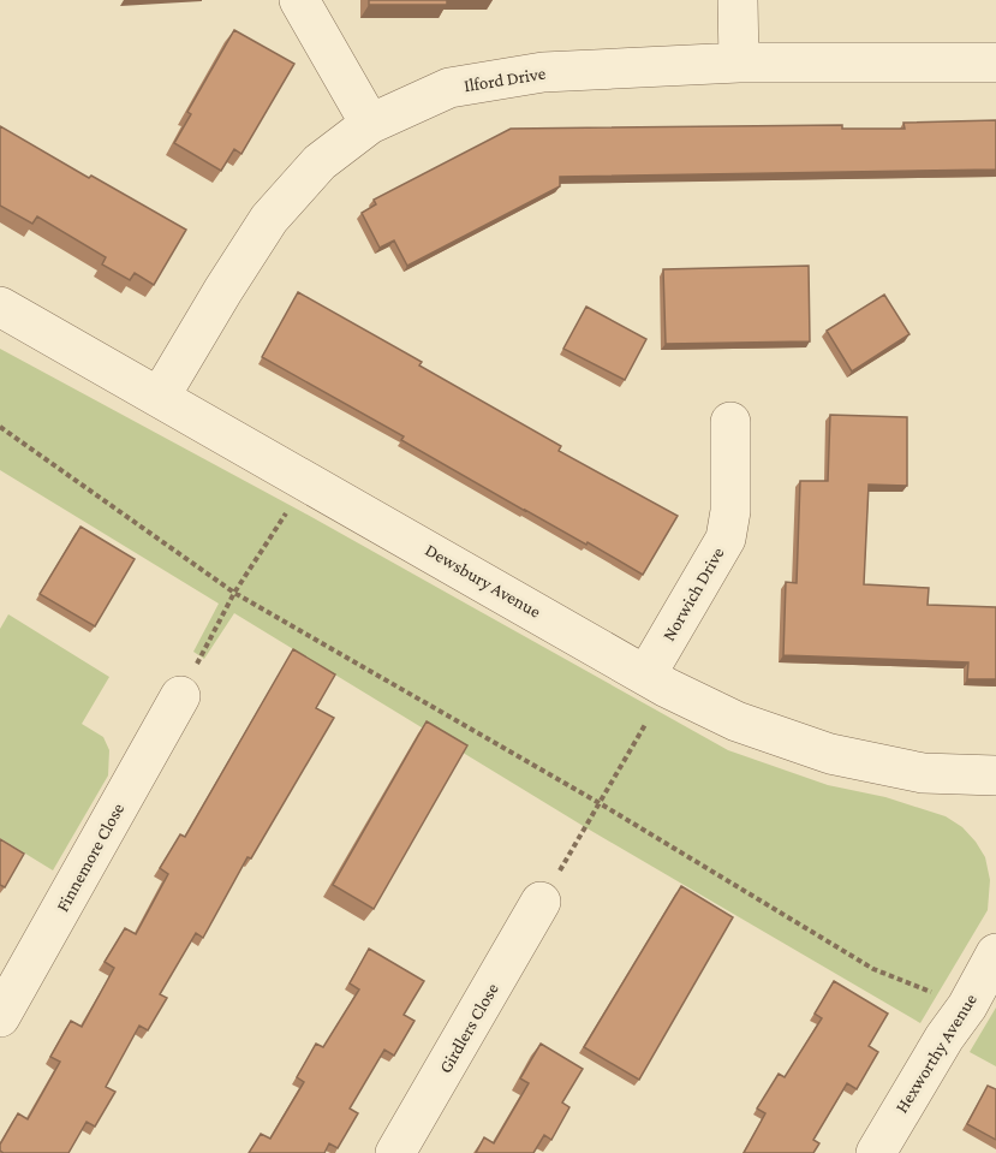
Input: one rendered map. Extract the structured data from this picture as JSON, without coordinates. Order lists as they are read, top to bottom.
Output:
{
  "streets": {
    "street": [
      "Ilford Drive",
      "Dewsbury Avenue",
      "Norwich Drive",
      "Finnemore Close",
      "Girdlers Close",
      "Hexworthy Avenue"
    ]
  },
  "crossings": [
    ["Ilford Drive", "Dewsbury Avenue"],
    ["Dewsbury Avenue", "Norwich Drive"]
  ]
}
